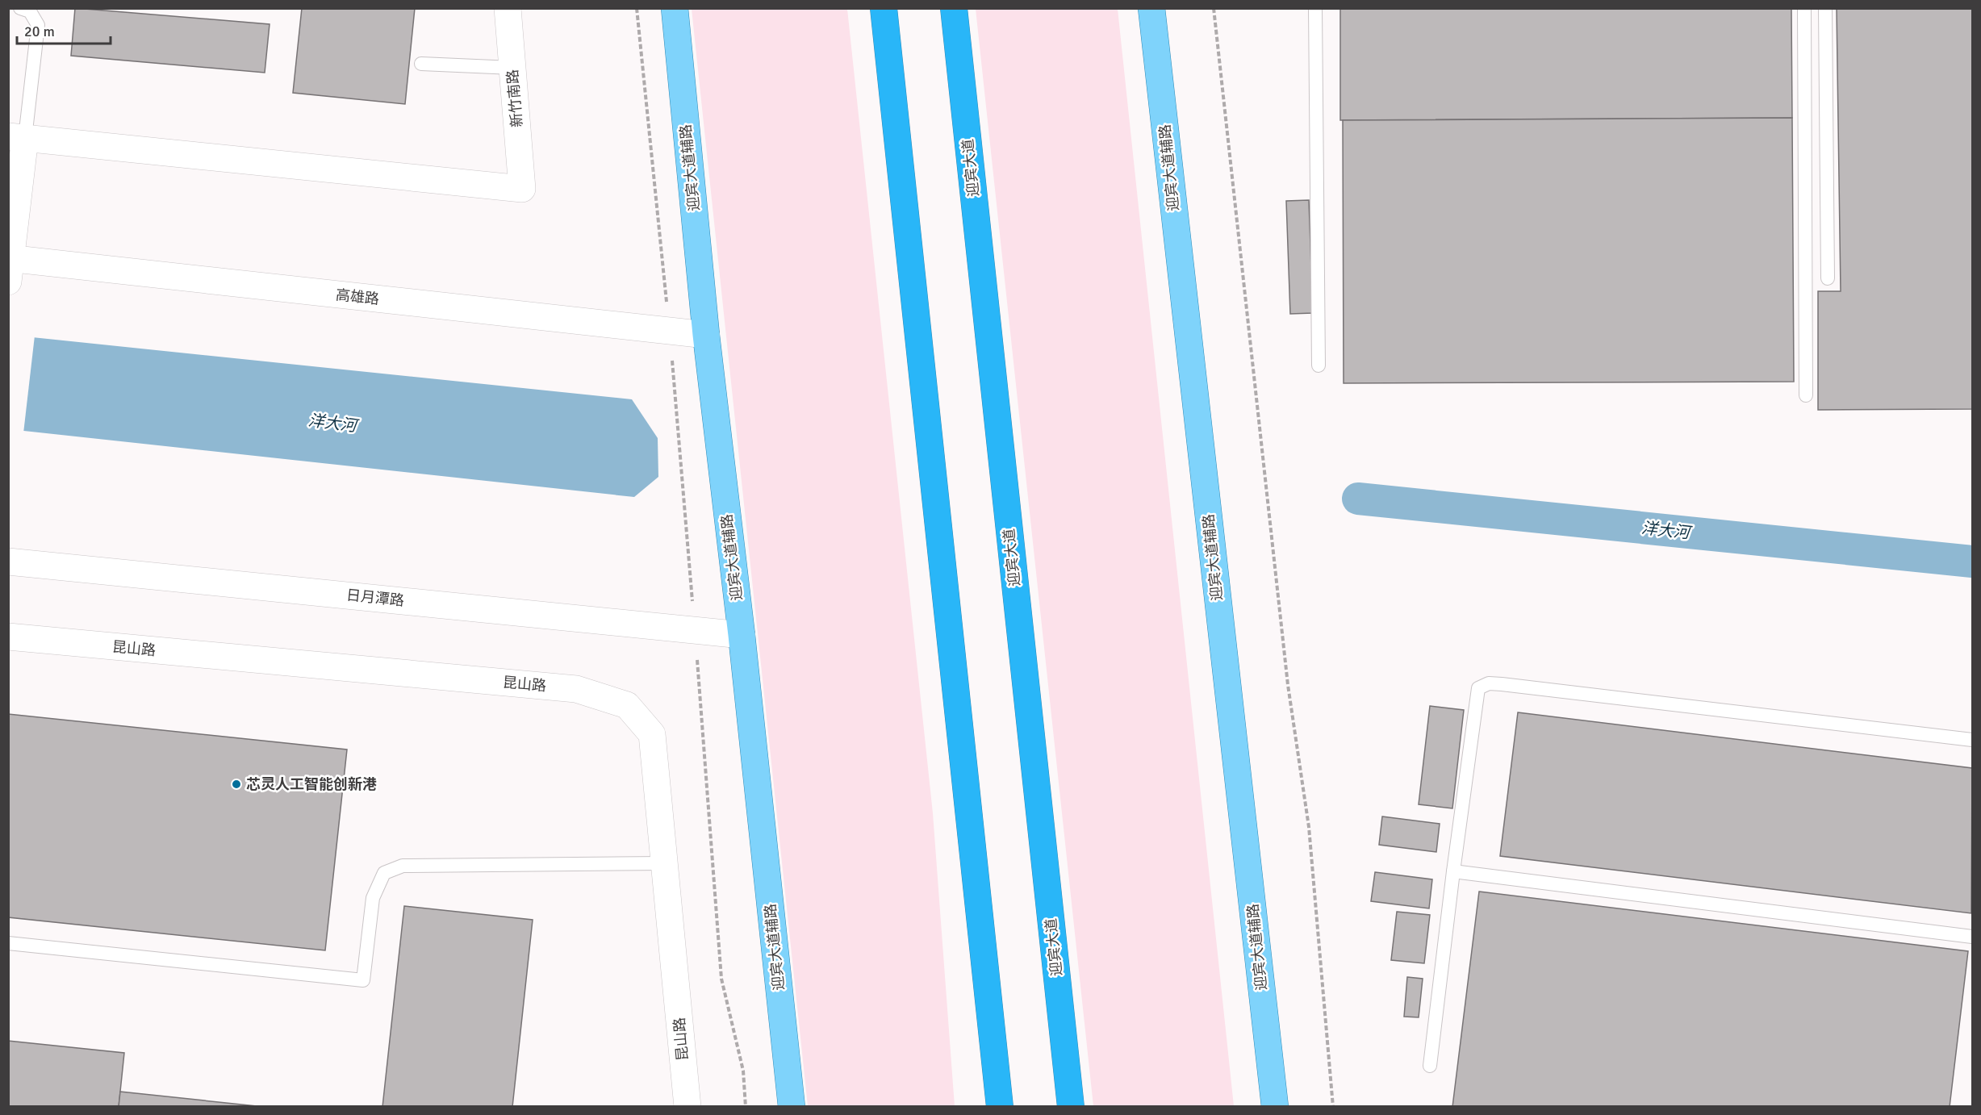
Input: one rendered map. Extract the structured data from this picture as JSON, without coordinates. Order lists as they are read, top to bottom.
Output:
{
  "streets": {
    "highway": ["迎宾大道"],
    "main road": ["迎宾大道辅路"],
    "street": [
      "新竹南路",
      "高雄路",
      "日月潭路",
      "昆山路"
    ]
  },
  "crossings": [
    ["迎宾大道辅路", "高雄路"],
    ["迎宾大道辅路", "日月潭路"]
  ],
  "water": ["洋大河"],
  "places": ["芯灵人工智能创新港"],
  "scale_bar": "20 m"
}
